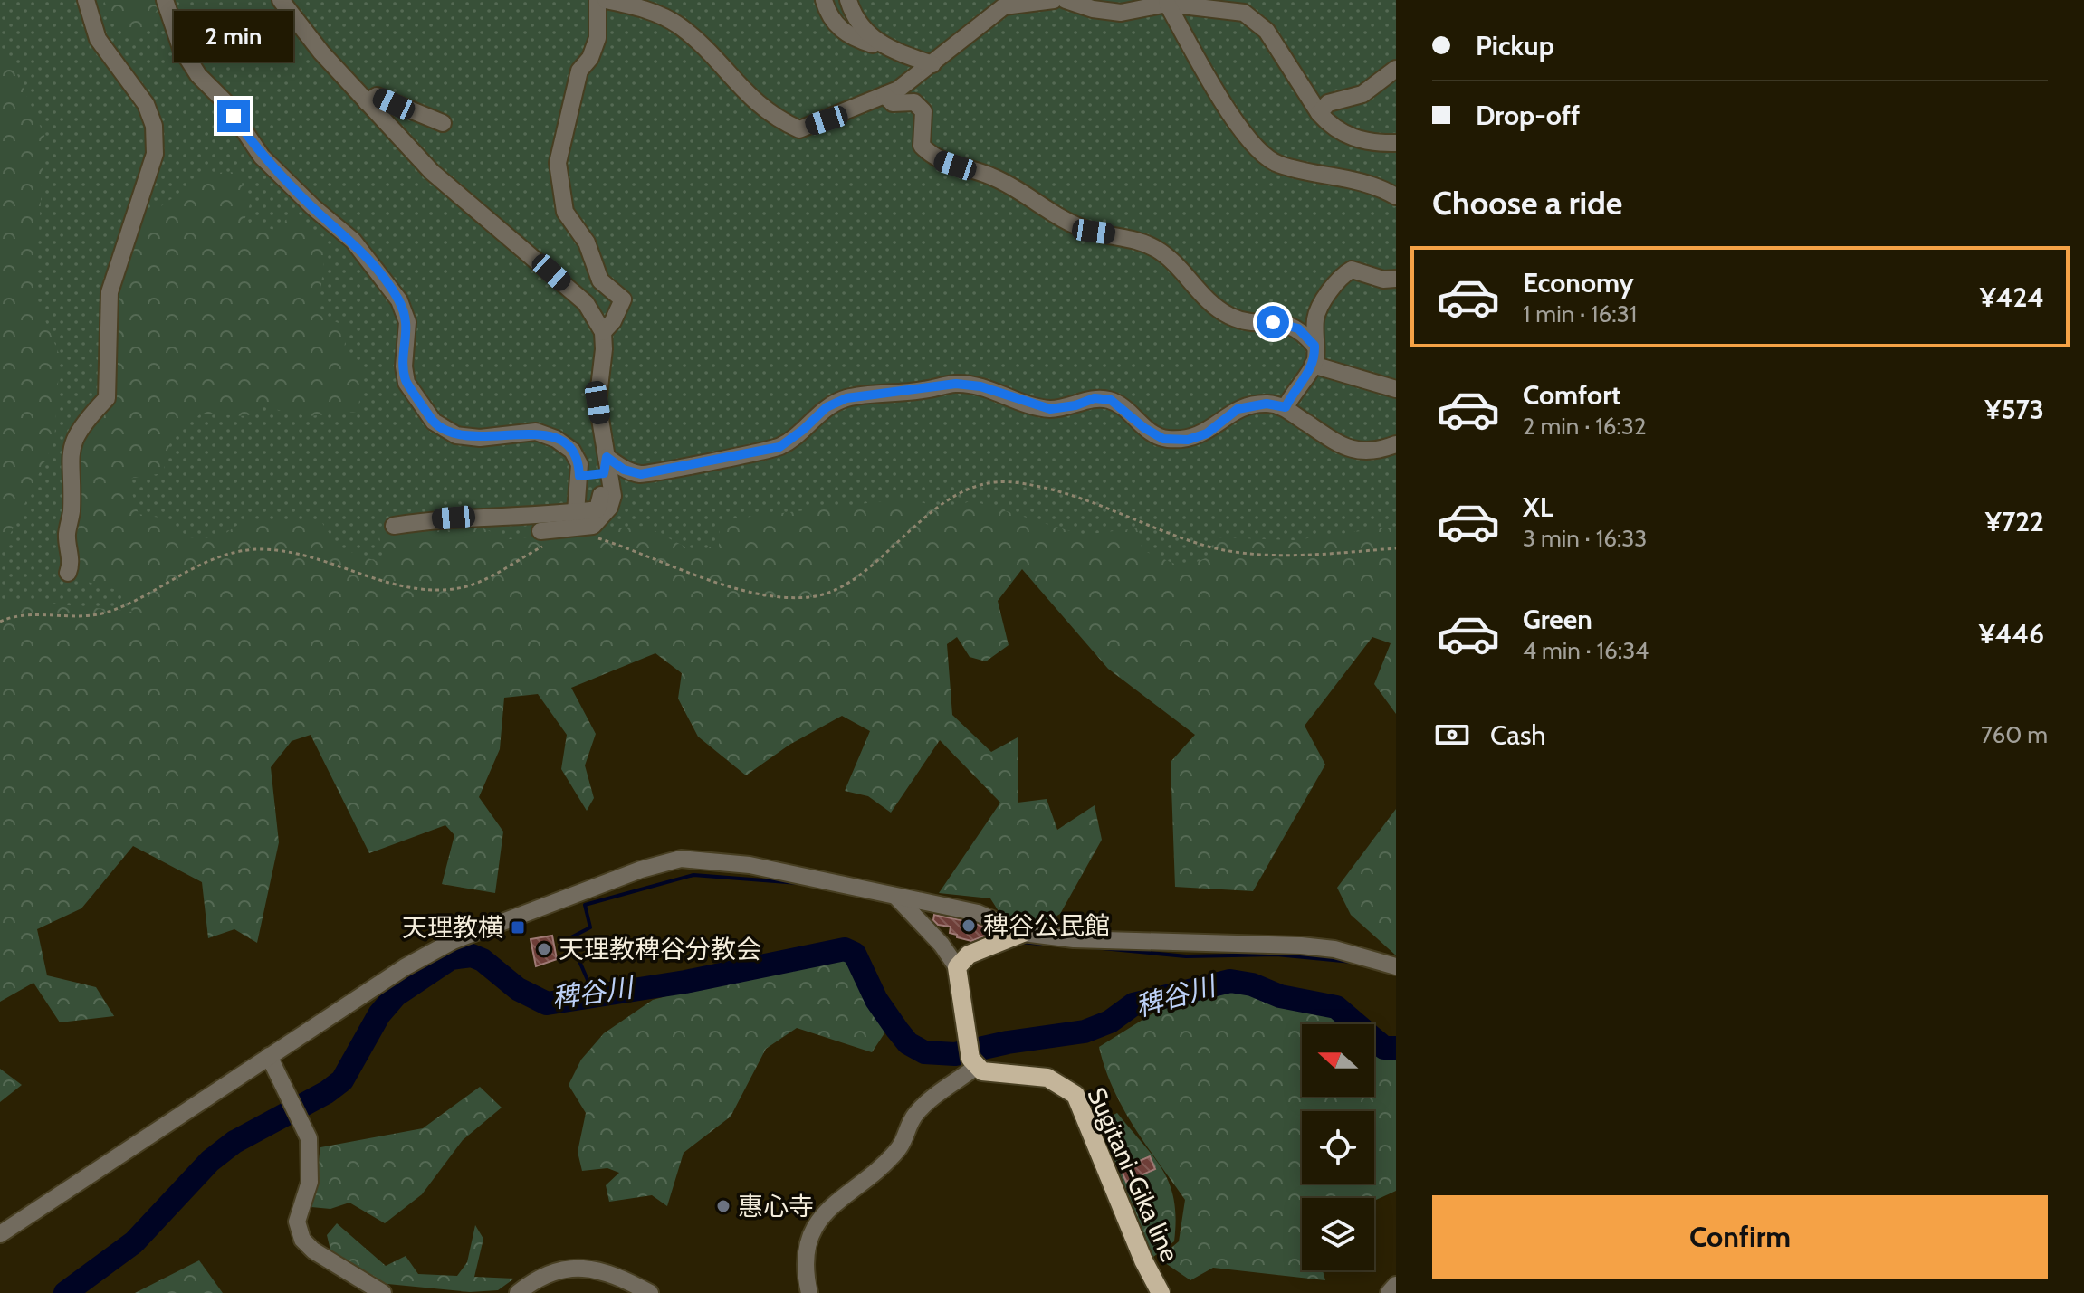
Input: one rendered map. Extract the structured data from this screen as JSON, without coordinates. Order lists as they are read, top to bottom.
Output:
{
  "streets": {
    "main road": ["Sugitani-Gika line"]
  },
  "water": ["稗谷川"],
  "places": {
    "other": ["稗谷公民館", "天理教稗谷分教会", "惠心寺"],
    "transit": ["天理教横"]
  },
  "north": "left",
  "page": {
    "banner": ["Pickup", "Drop-off"],
    "bubble": "2 min",
    "heading": "Choose a ride",
    "list": [
      {
        "name": "Economy",
        "note": "1 min · 16:31",
        "value": "¥424"
      },
      {
        "name": "Comfort",
        "note": "2 min · 16:32",
        "value": "¥573"
      },
      {
        "name": "XL",
        "note": "3 min · 16:33",
        "value": "¥722"
      },
      {
        "name": "Green",
        "note": "4 min · 16:34",
        "value": "¥446"
      }
    ],
    "pay": ["Cash", "760 m"],
    "buttons": "Confirm"
  }
}
